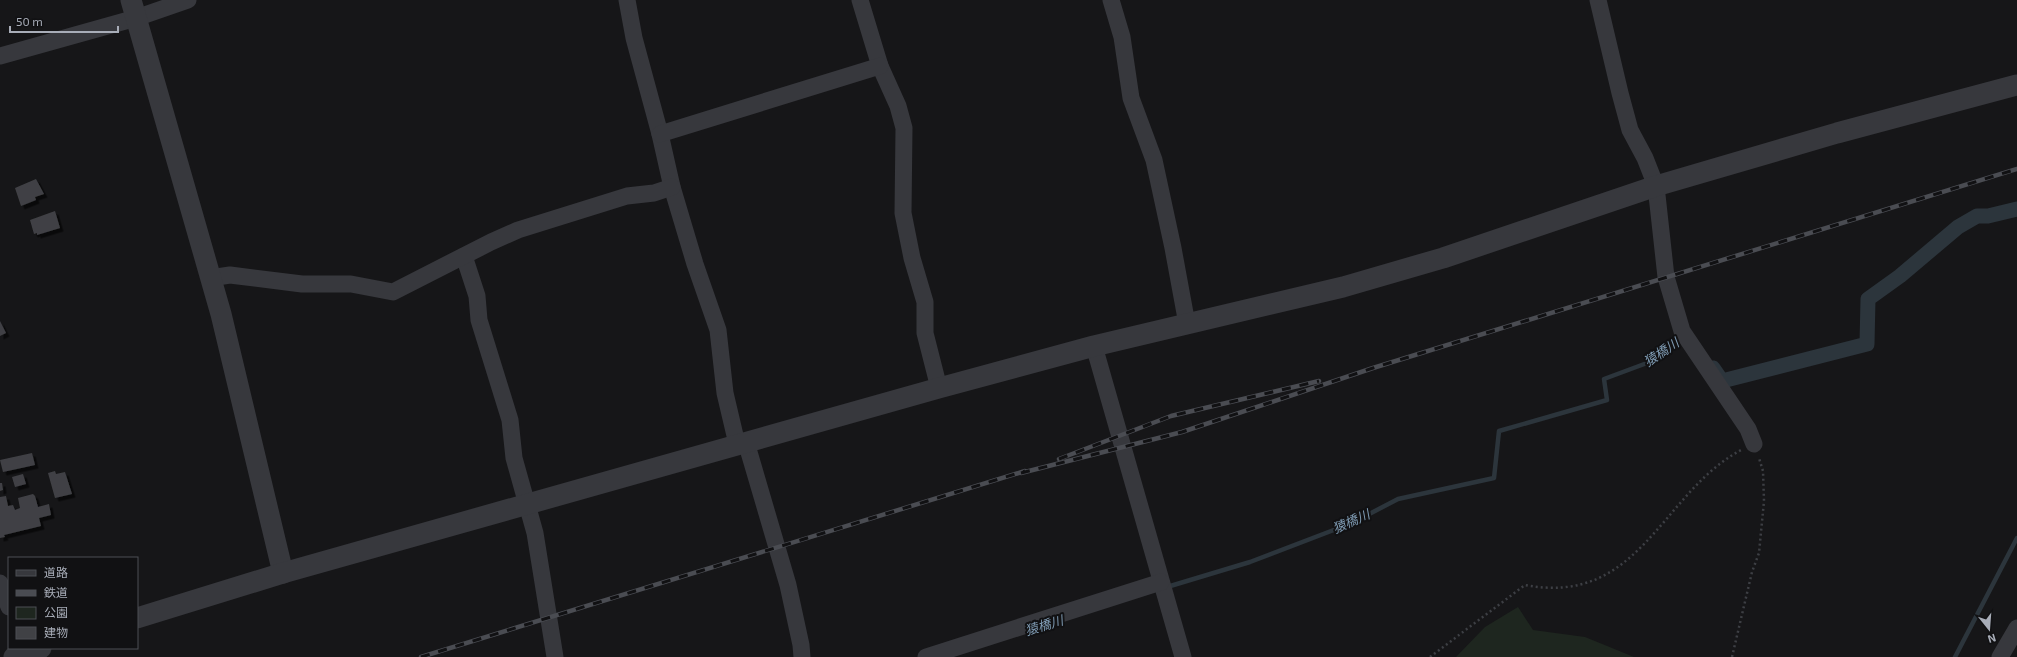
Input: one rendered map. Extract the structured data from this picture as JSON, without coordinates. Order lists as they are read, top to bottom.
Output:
{
  "water": ["猿橋川"],
  "legend": [
    "道路",
    "鉄道",
    "公園",
    "建物"
  ],
  "scale_bar": "50 m",
  "north": "bottom"
}
